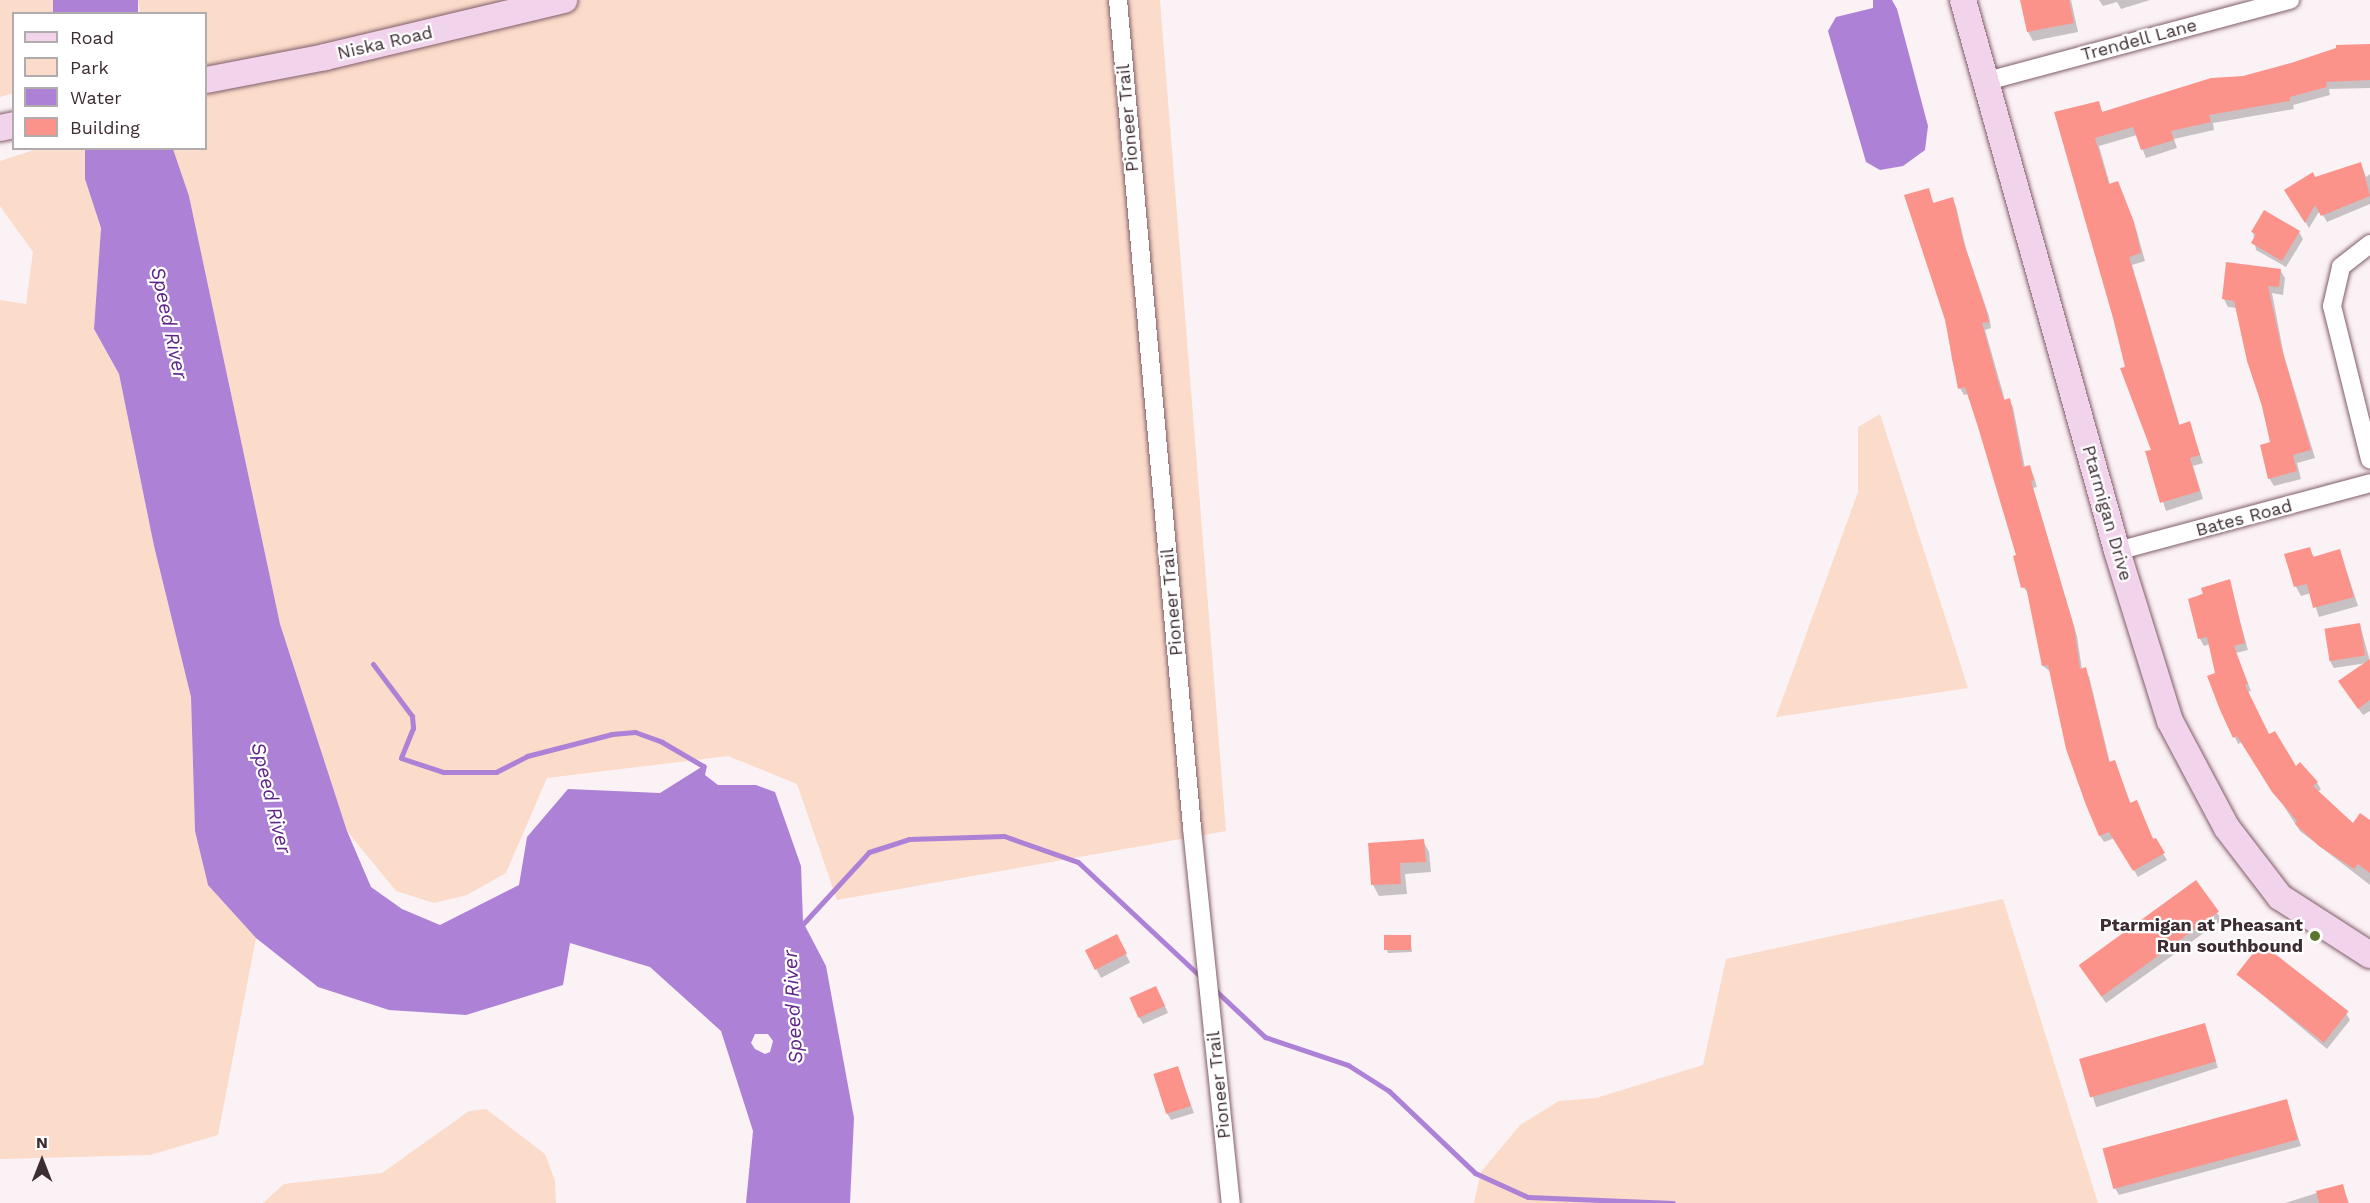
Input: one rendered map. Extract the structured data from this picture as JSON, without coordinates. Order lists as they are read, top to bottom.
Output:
{
  "streets": {
    "street": [
      "Trendell Lane",
      "Niska Road",
      "Pioneer Trail",
      "Ptarmigan Drive",
      "Bates Road"
    ]
  },
  "crossings": [
    ["Trendell Lane", "Ptarmigan Drive"],
    ["Ptarmigan Drive", "Bates Road"]
  ],
  "water": ["Speed River"],
  "places": ["Ptarmigan at Pheasant Run southbound"],
  "legend": [
    "Road",
    "Park",
    "Water",
    "Building"
  ],
  "north": "top"
}
